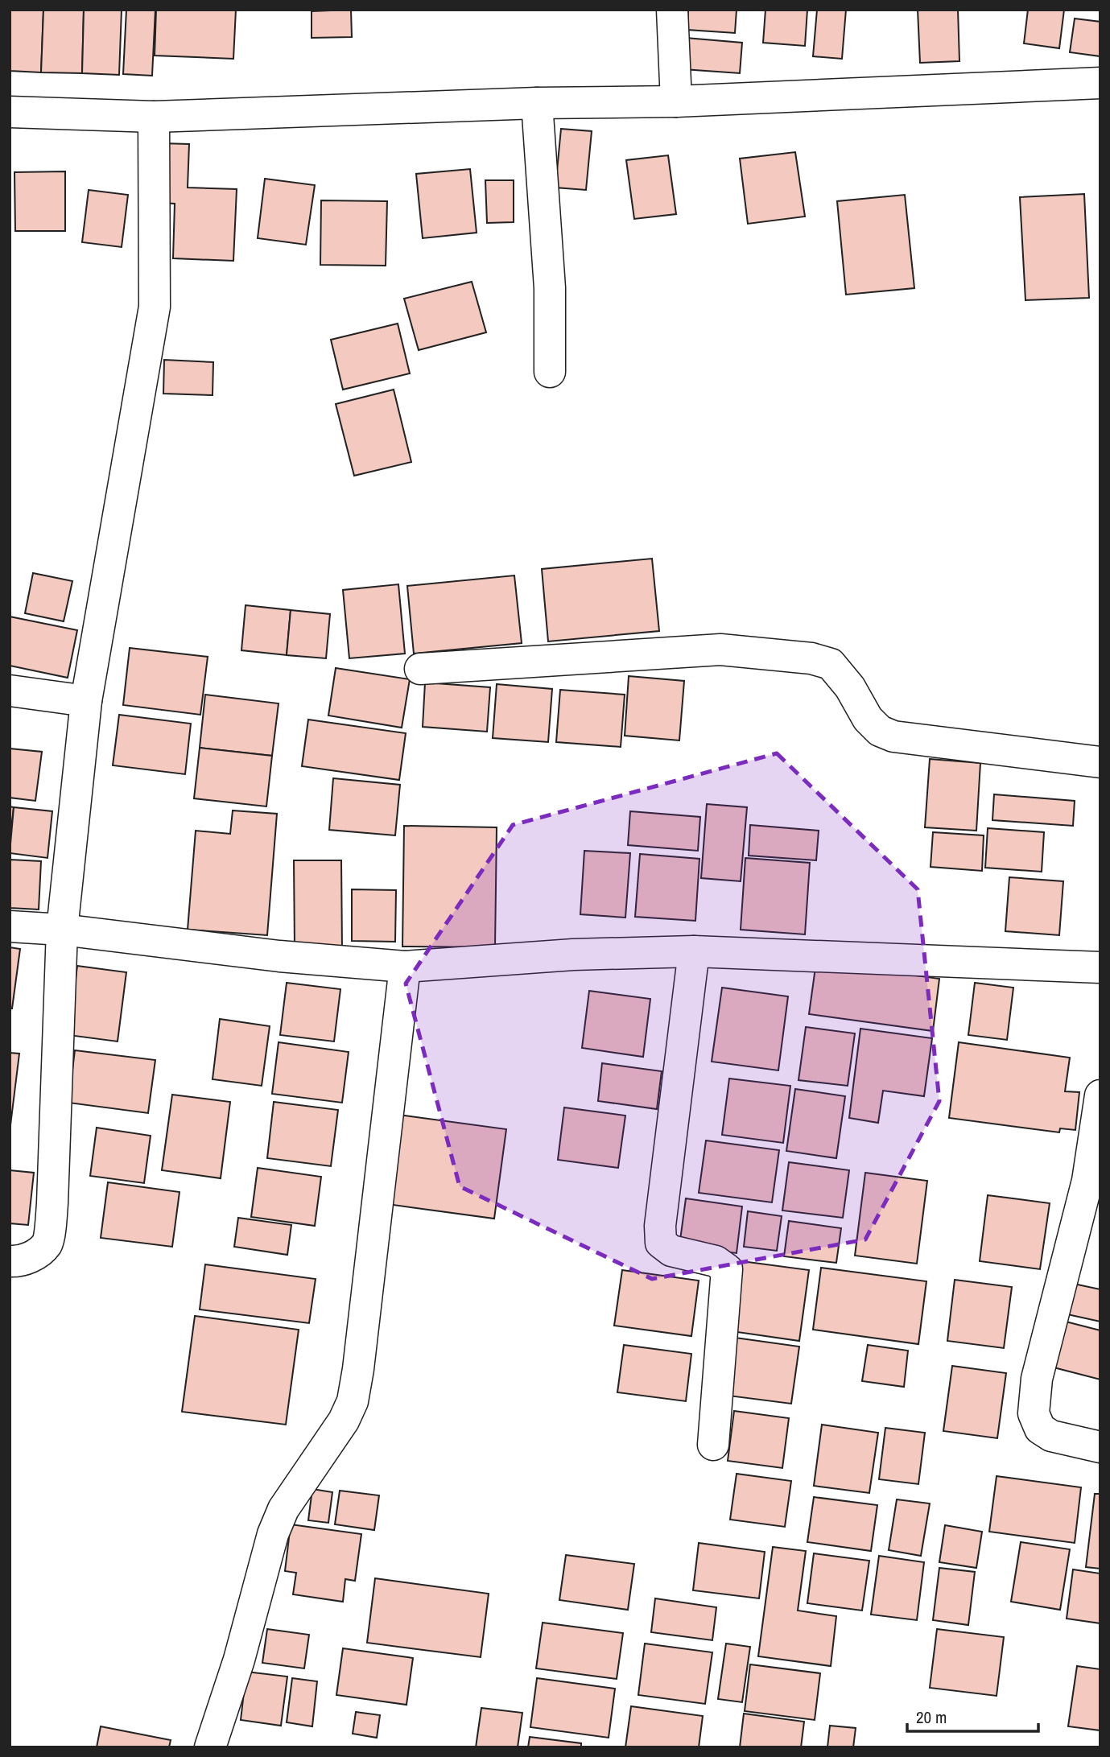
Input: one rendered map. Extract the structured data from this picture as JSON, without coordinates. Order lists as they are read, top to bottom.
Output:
{
  "scale_bar": "20 m"
}
